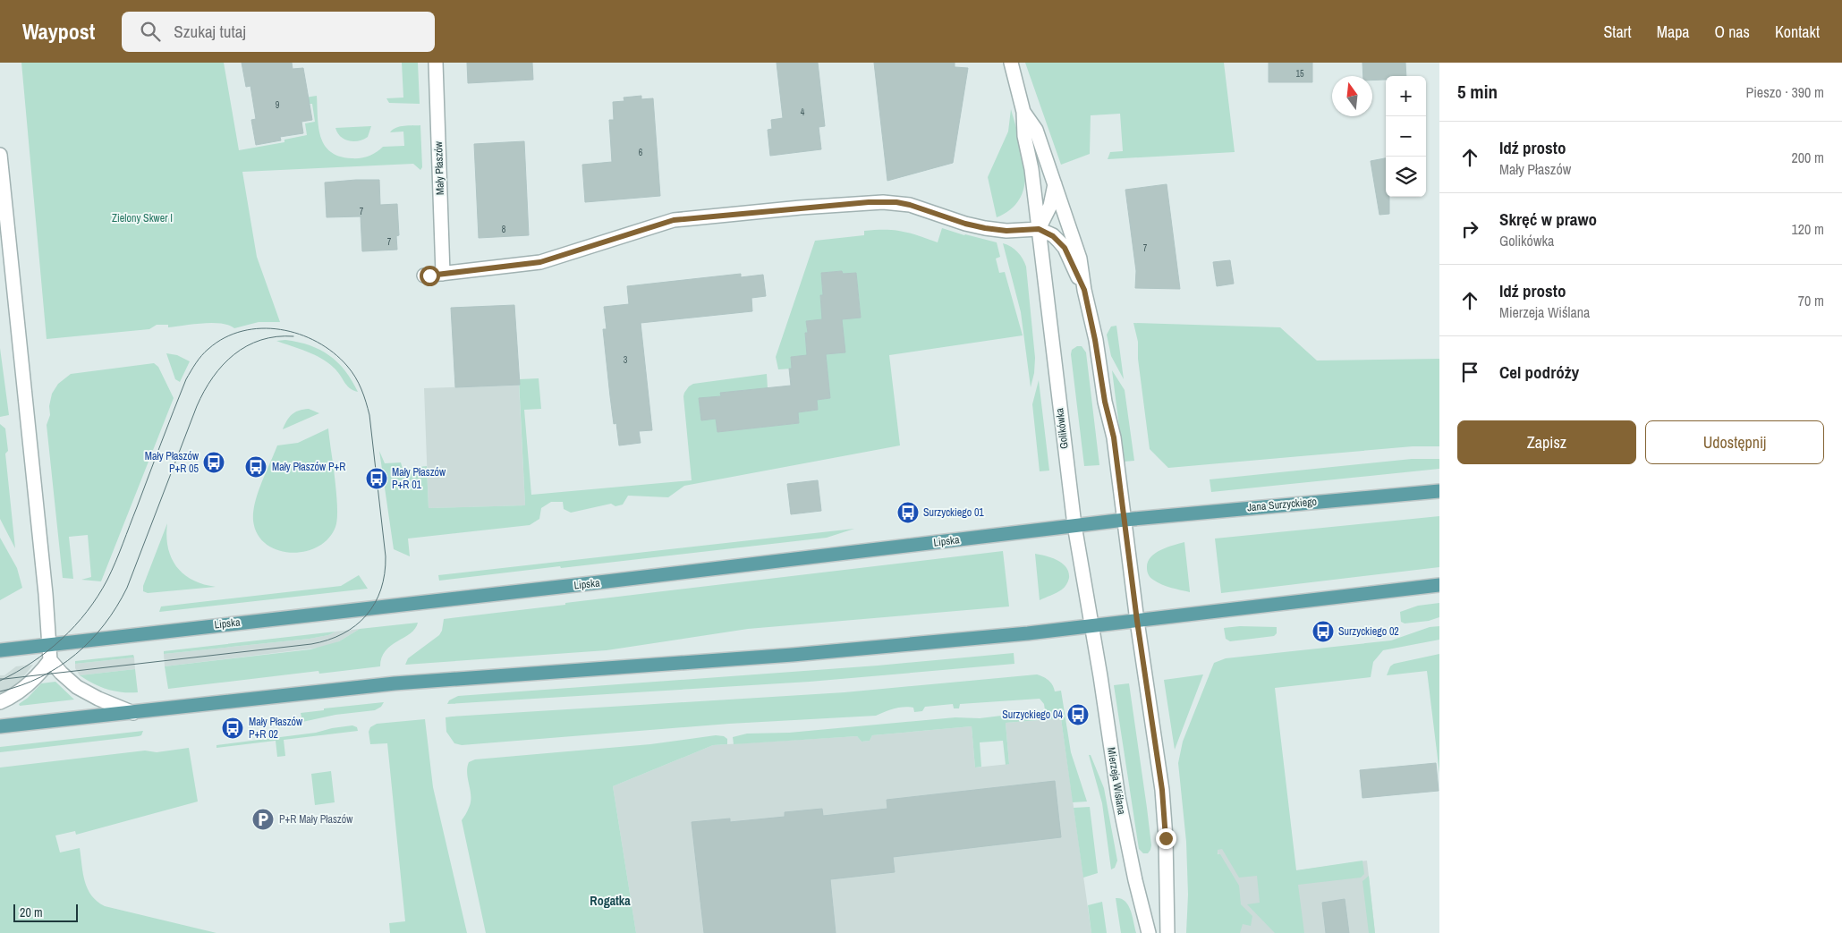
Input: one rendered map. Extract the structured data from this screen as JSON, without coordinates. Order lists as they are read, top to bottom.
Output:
{
  "streets": {
    "main road": ["Jana Surzyckiego", "Lipska"],
    "street": ["Mały Płaszów", "Golikówka", "Mierzeja Wiślana"]
  },
  "crossings": [
    ["Golikówka", "Jana Surzyckiego"],
    ["Golikówka", "Lipska"],
    ["Golikówka", "Mierzeja Wiślana"],
    ["Jana Surzyckiego", "Lipska"]
  ],
  "districts": ["Rogatka"],
  "parks": ["Zielony Skwer I"],
  "places": {
    "bus stop": [
      "Mały Płaszów P+R 05",
      "Mały Płaszów P+R",
      "Mały Płaszów P+R 01",
      "Surzyckiego 01",
      "Surzyckiego 02",
      "Surzyckiego 04",
      "Mały Płaszów P+R 02"
    ],
    "parking": ["P+R Mały Płaszów"]
  },
  "house_numbers": [
    "15",
    "9",
    "4",
    "6",
    "7",
    "8",
    "7",
    "7",
    "3"
  ],
  "scale_bar": "20 m",
  "north": "top",
  "page": {
    "header": "Waypost",
    "search": "Szukaj tutaj",
    "nav": [
      "Start",
      "Mapa",
      "O nas",
      "Kontakt"
    ],
    "heading": ["5 min", "Pieszo · 390 m"],
    "map_buttons": ["+", "−"],
    "list": [
      ["Idź prosto", "Mały Płaszów", "200 m"],
      ["Skręć w prawo", "Golikówka", "120 m"],
      ["Idź prosto", "Mierzeja Wiślana", "70 m"],
      "Cel podróży"
    ],
    "buttons": ["Zapisz", "Udostępnij"],
    "scale": "20 m"
  }
}
